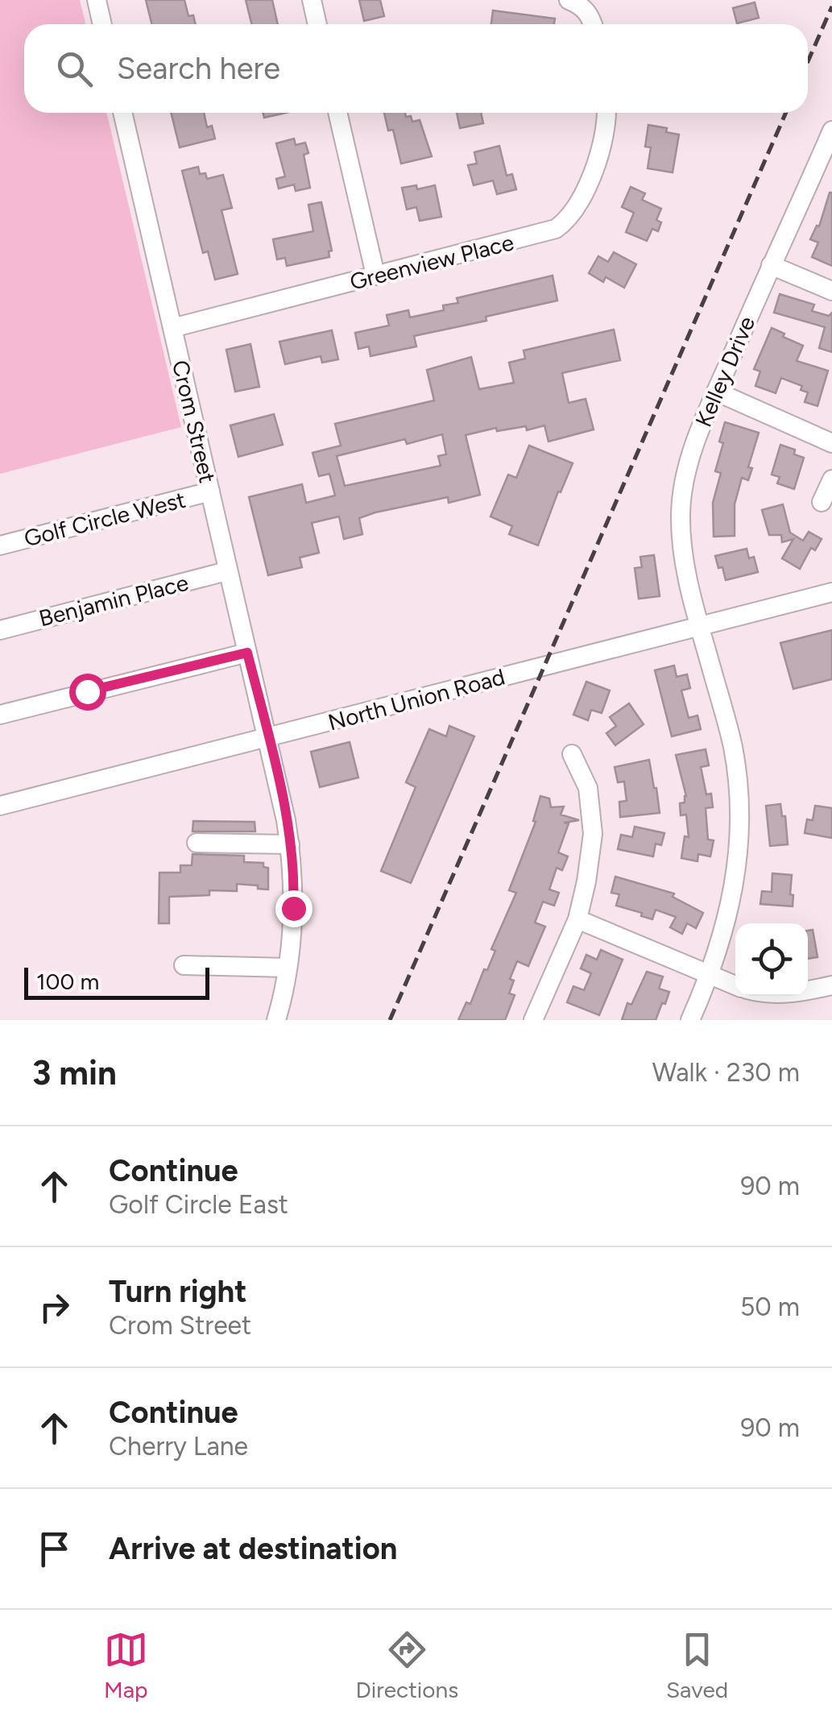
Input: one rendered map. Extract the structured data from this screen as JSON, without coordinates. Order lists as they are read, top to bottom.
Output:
{
  "streets": {
    "street": [
      "Greenview Place",
      "Kelley Drive",
      "Crom Street",
      "Golf Circle West",
      "Benjamin Place",
      "North Union Road"
    ]
  },
  "crossings": [
    ["Greenview Place", "Crom Street"],
    ["Kelley Drive", "North Union Road"],
    ["Crom Street", "Golf Circle West"],
    ["Crom Street", "Benjamin Place"],
    ["Crom Street", "North Union Road"]
  ],
  "scale_bar": "100 m",
  "page": {
    "search": "Search here",
    "scale": "100 m",
    "heading": ["3 min", "Walk · 230 m"],
    "list": [
      ["Continue", "Golf Circle East", "90 m"],
      ["Turn right", "Crom Street", "50 m"],
      ["Continue", "Cherry Lane", "90 m"],
      "Arrive at destination"
    ],
    "nav": ["Map", "Directions", "Saved"]
  }
}
